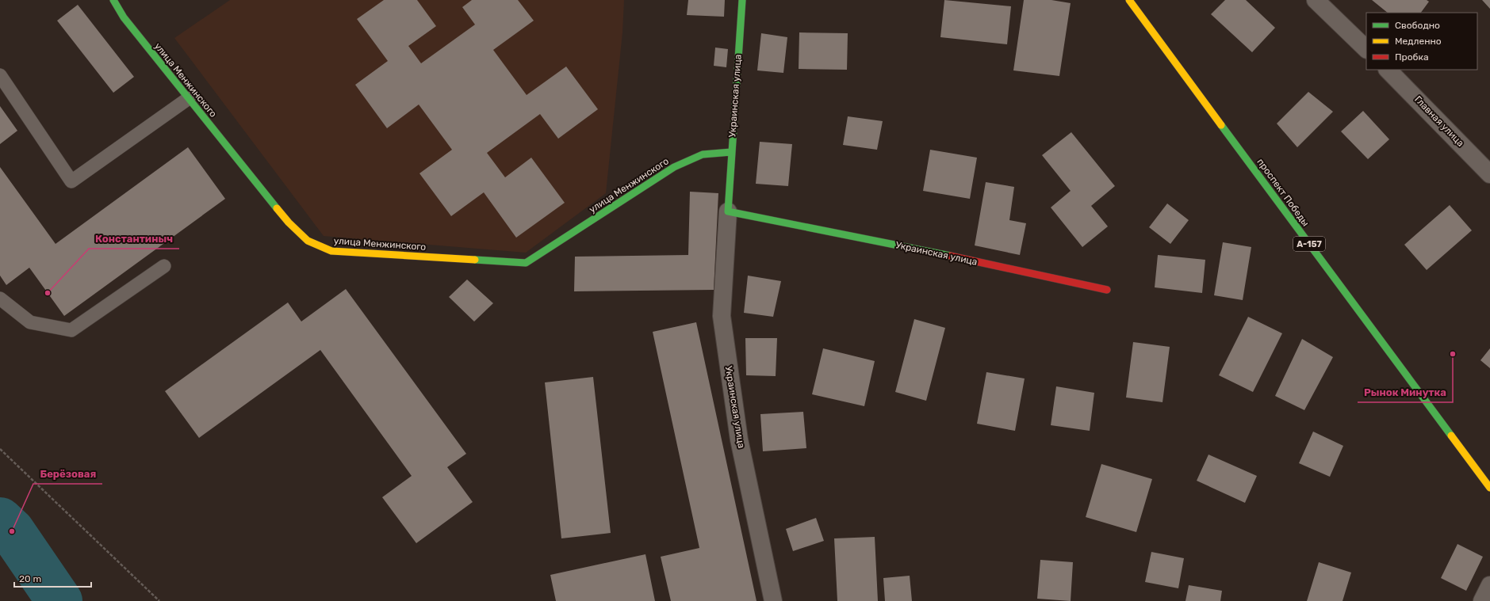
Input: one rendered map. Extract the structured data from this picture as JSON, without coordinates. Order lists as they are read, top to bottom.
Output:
{
  "streets": {
    "street": [
      "улица Менжинского",
      "Украинская улица",
      "Главная улица",
      "проспект Победы",
      "А-157"
    ]
  },
  "crossings": [
    ["улица Менжинского", "Украинская улица"]
  ],
  "places": ["Константиныч", "Рынок Минутка", "Берёзовая"],
  "legend": ["Свободно", "Медленно", "Пробка"],
  "scale_bar": "20 m"
}
